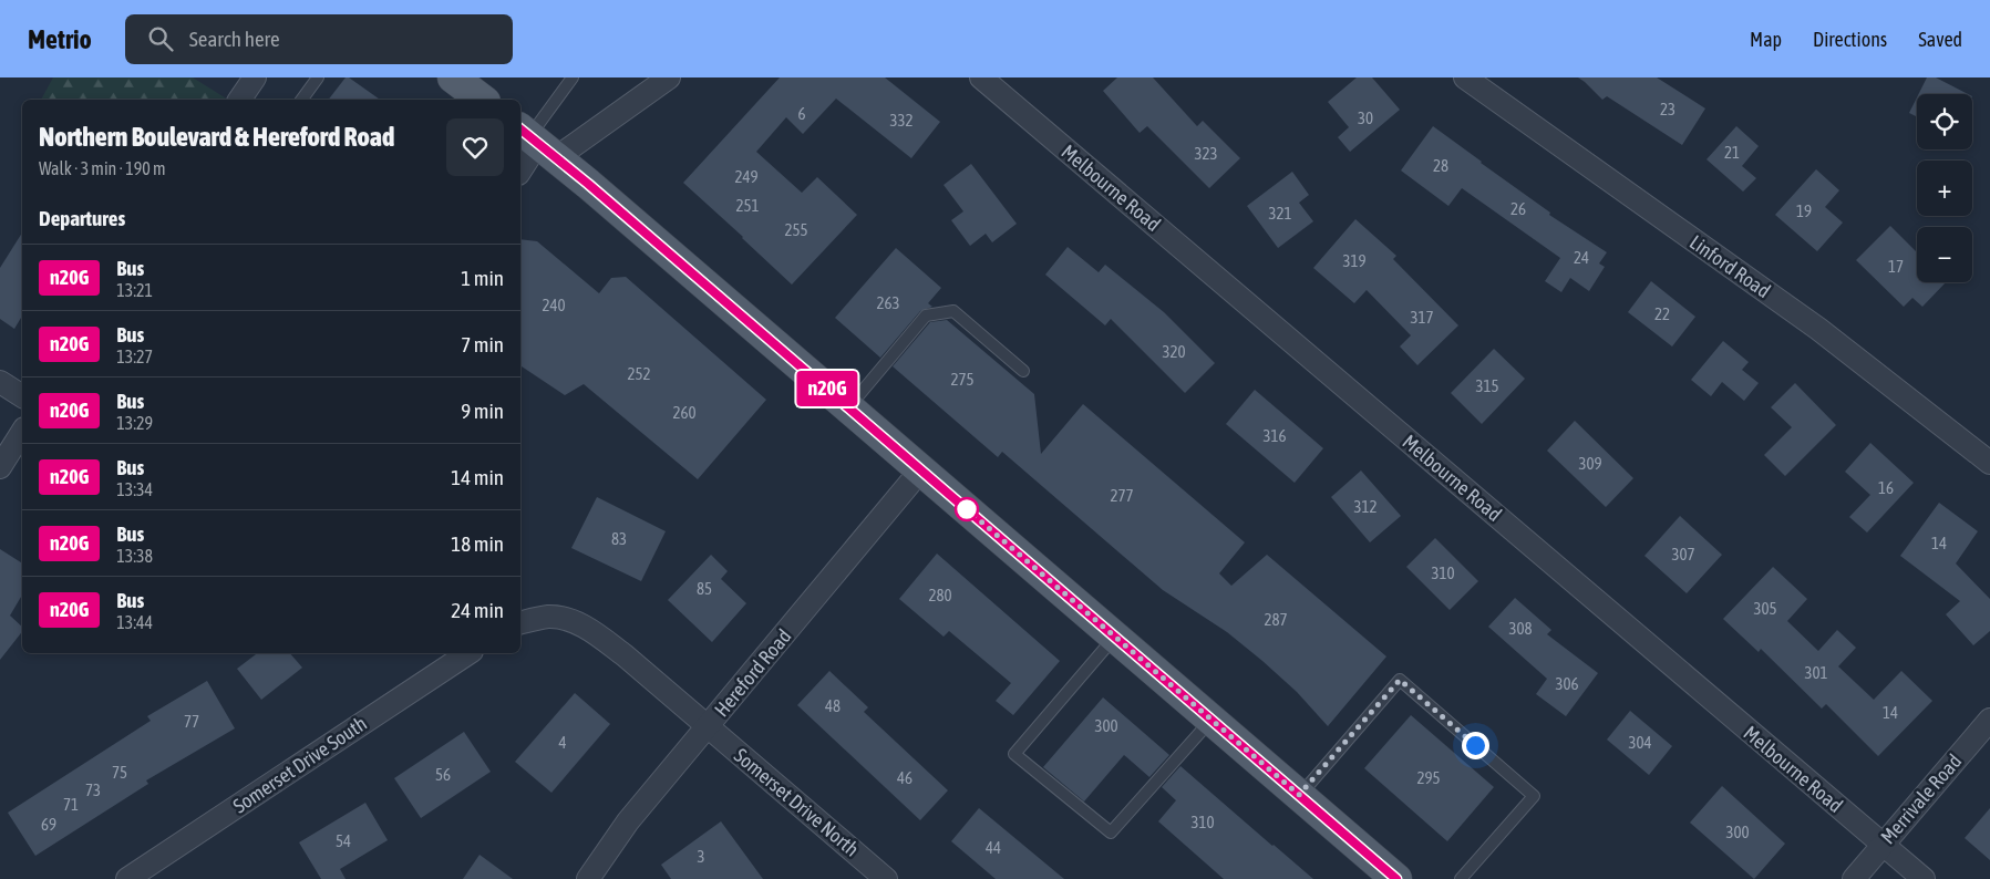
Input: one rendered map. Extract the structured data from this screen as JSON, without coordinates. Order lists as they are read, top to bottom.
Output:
{
  "streets": {
    "street": [
      "Melbourne Road",
      "Linford Road",
      "Hereford Road",
      "Somerset Drive South",
      "Merrivale Road",
      "Somerset Drive North"
    ]
  },
  "crossings": [
    ["Melbourne Road", "Merrivale Road"],
    ["Hereford Road", "Somerset Drive North"]
  ],
  "lines": ["bus line n20G"],
  "house_numbers": [
    "23",
    "6",
    "30",
    "332",
    "21",
    "323",
    "28",
    "249",
    "251",
    "26",
    "19",
    "321",
    "255",
    "24",
    "319",
    "17",
    "263",
    "240",
    "22",
    "317",
    "320",
    "252",
    "275",
    "315",
    "260",
    "316",
    "309",
    "16",
    "277",
    "312",
    "83",
    "14",
    "307",
    "310",
    "85",
    "280",
    "305",
    "287",
    "308",
    "301",
    "306",
    "48",
    "14",
    "77",
    "300",
    "4",
    "304",
    "75",
    "56",
    "46",
    "295",
    "73",
    "71",
    "310",
    "69",
    "300",
    "54",
    "44",
    "3"
  ],
  "page": {
    "header": "Metrio",
    "search": "Search here",
    "nav": ["Map", "Directions", "Saved"],
    "on_map": "n20G",
    "map_buttons": ["+", "−"],
    "heading": [
      ["Northern Boulevard & Hereford Road", "Walk · 3 min · 190 m"],
      "Departures"
    ],
    "list": [
      {
        "mark": "n20G",
        "name": "Bus",
        "note": "13:21",
        "value": "1 min"
      },
      {
        "mark": "n20G",
        "name": "Bus",
        "note": "13:27",
        "value": "7 min"
      },
      {
        "mark": "n20G",
        "name": "Bus",
        "note": "13:29",
        "value": "9 min"
      },
      {
        "mark": "n20G",
        "name": "Bus",
        "note": "13:34",
        "value": "14 min"
      },
      {
        "mark": "n20G",
        "name": "Bus",
        "note": "13:38",
        "value": "18 min"
      },
      {
        "mark": "n20G",
        "name": "Bus",
        "note": "13:44",
        "value": "24 min"
      }
    ]
  }
}
